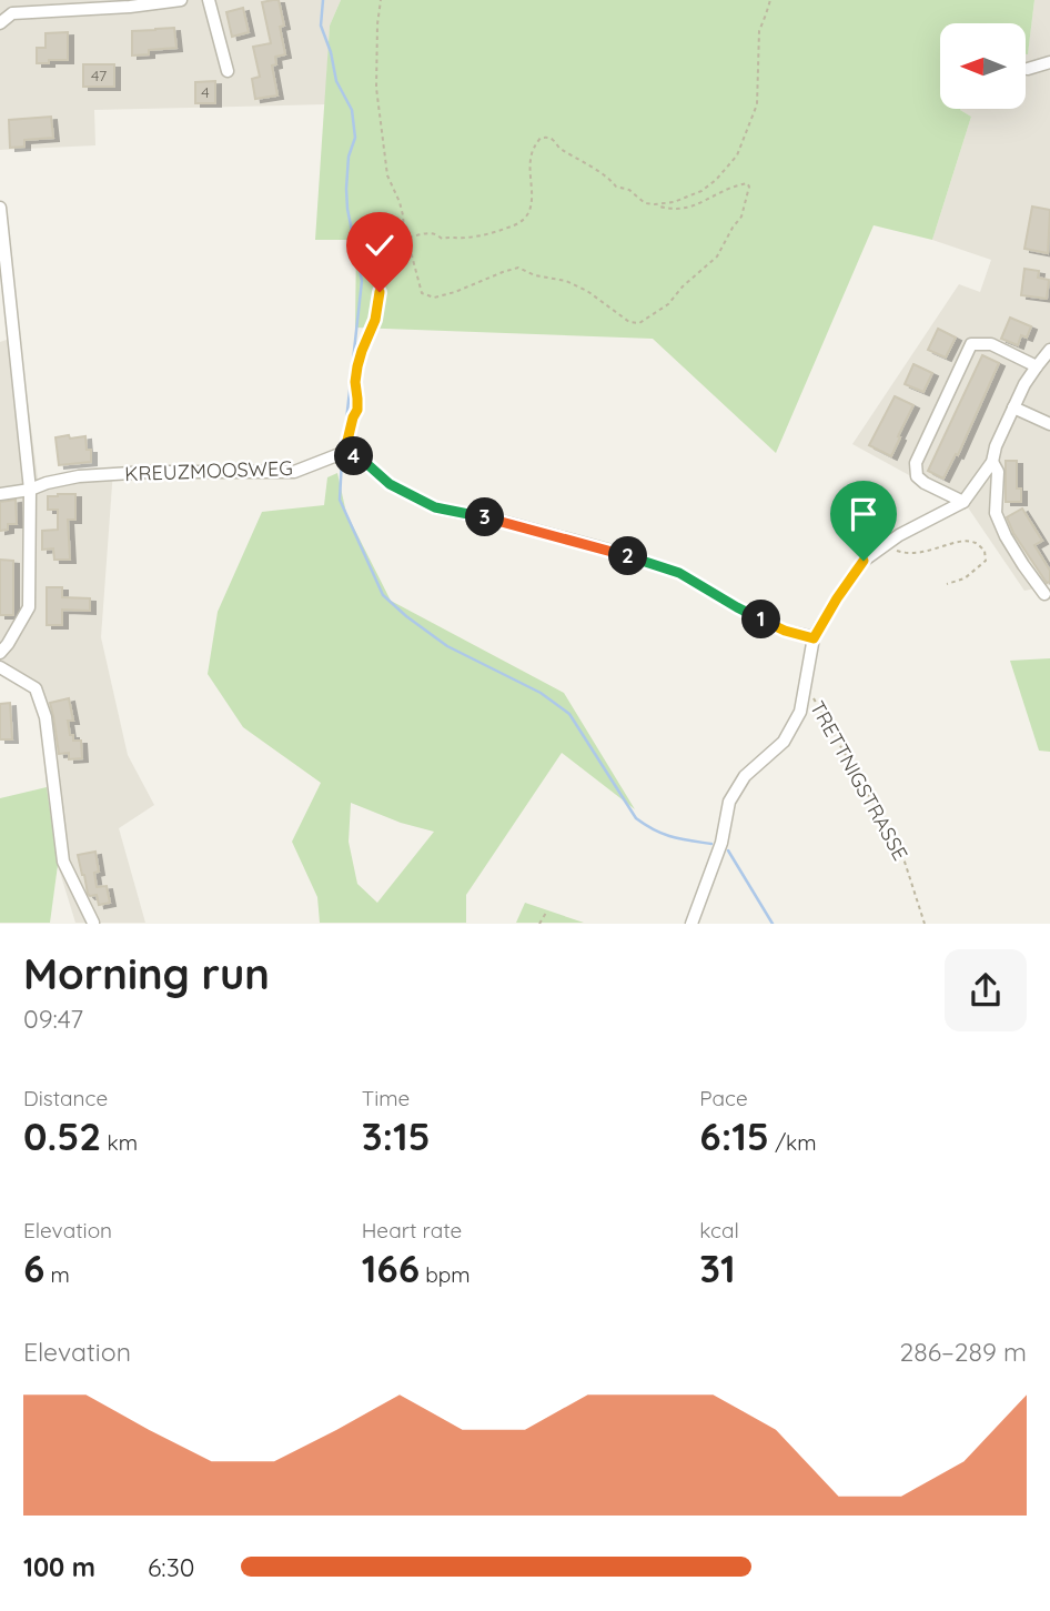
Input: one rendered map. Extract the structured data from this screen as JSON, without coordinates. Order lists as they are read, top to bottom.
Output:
{
  "streets": {
    "street": ["KREUZMOOSWEG", "TRETTNIGSTRASSE"]
  },
  "house_numbers": ["47", "4"],
  "north": "left",
  "page": {
    "pins": [
      "4",
      "3",
      "2",
      "1"
    ],
    "heading": ["Morning run", "09:47"],
    "stats": [
      ["Distance", "0.52 km"],
      ["Time", "3:15"],
      ["Pace", "6:15 /km"],
      ["Elevation", "6 m"],
      ["Heart rate", "166 bpm"],
      ["kcal", "31"]
    ],
    "chart": ["Elevation", "286–289 m"],
    "list": [
      {
        "name": "100 m",
        "note": "6:30"
      }
    ]
  }
}
